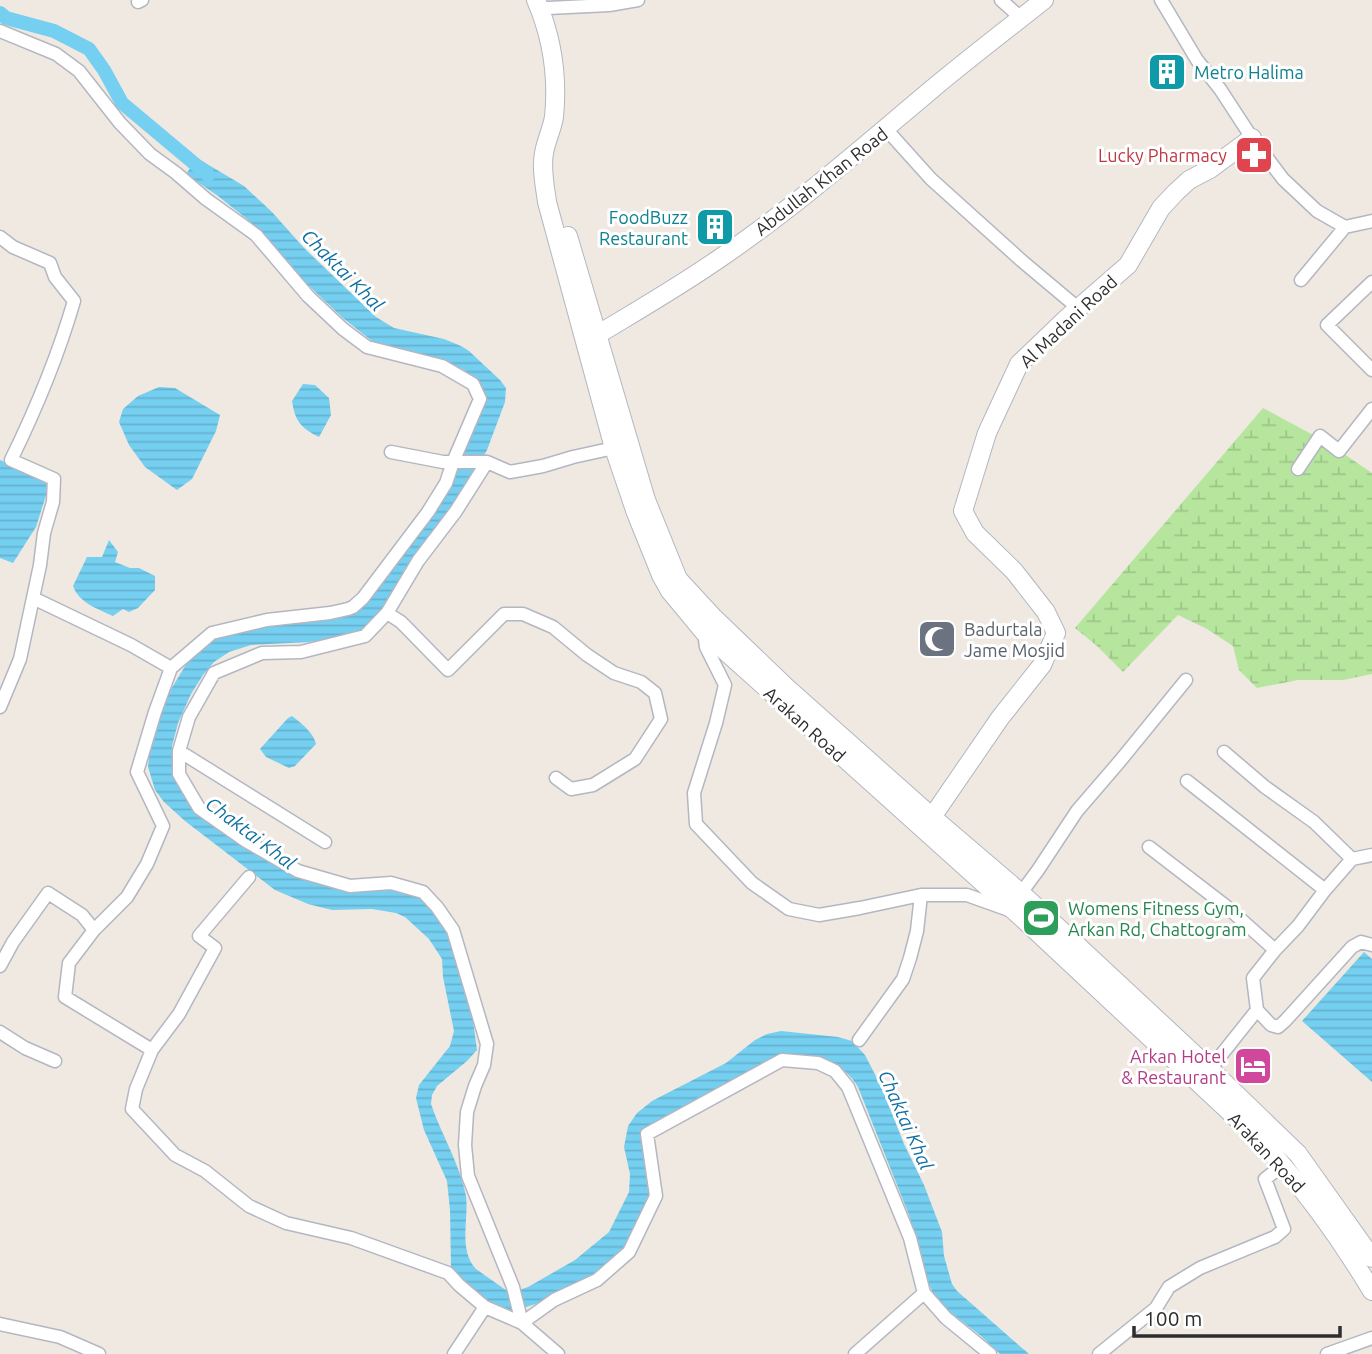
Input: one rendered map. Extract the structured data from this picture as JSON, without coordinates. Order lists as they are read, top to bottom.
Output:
{
  "streets": {
    "main road": ["Abdullah Khan Road", "Al Madani Road", "Arakan Road"]
  },
  "crossings": [
    ["Abdullah Khan Road", "Arakan Road"],
    ["Al Madani Road", "Arakan Road"]
  ],
  "water": ["Chaktai Khal"],
  "places": {
    "building": ["Metro Halima", "FoodBuzz Restaurant"],
    "pharmacy": ["Lucky Pharmacy"],
    "mosque": ["Badurtala Jame Mosjid"],
    "sports": ["Womens Fitness Gym, Arkan Rd, Chattogram"],
    "hotel": ["Arkan Hotel & Restaurant"]
  },
  "scale_bar": "100 m"
}
